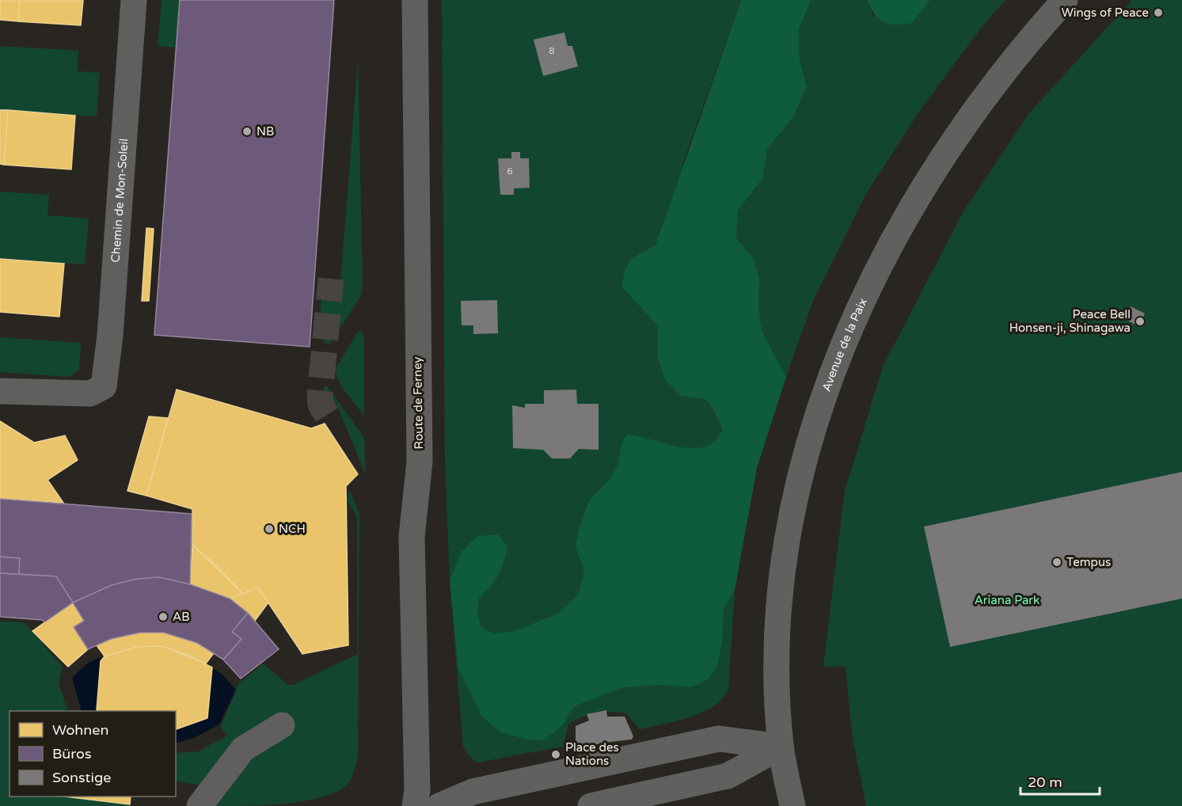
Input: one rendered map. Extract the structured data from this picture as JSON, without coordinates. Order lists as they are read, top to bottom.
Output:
{
  "streets": {
    "main road": ["Avenue de la Paix"],
    "street": ["Chemin de Mon-Soleil", "Route de Ferney"]
  },
  "parks": ["Ariana Park"],
  "places": [
    "Wings of Peace",
    "NB",
    "Peace Bell Honsen-ji, Shinagawa",
    "NCH",
    "Tempus",
    "AB",
    "Place des Nations"
  ],
  "house_numbers": ["8", "6"],
  "legend": ["Wohnen", "Büros", "Sonstige"],
  "scale_bar": "20 m"
}
